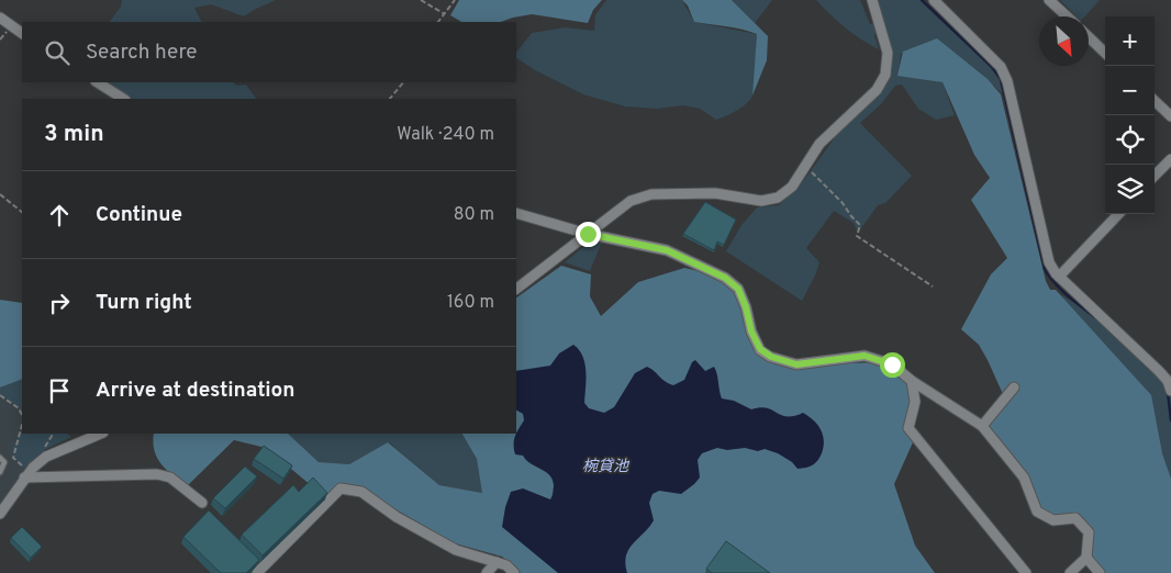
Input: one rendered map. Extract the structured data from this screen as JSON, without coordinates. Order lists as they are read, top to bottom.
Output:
{
  "water": ["椀貸池"],
  "north": "bottom right",
  "page": {
    "map_buttons": ["+", "−"],
    "search": "Search here",
    "heading": ["3 min", "Walk · 240 m"],
    "list": [
      ["Continue", "80 m"],
      ["Turn right", "160 m"],
      "Arrive at destination"
    ]
  }
}
